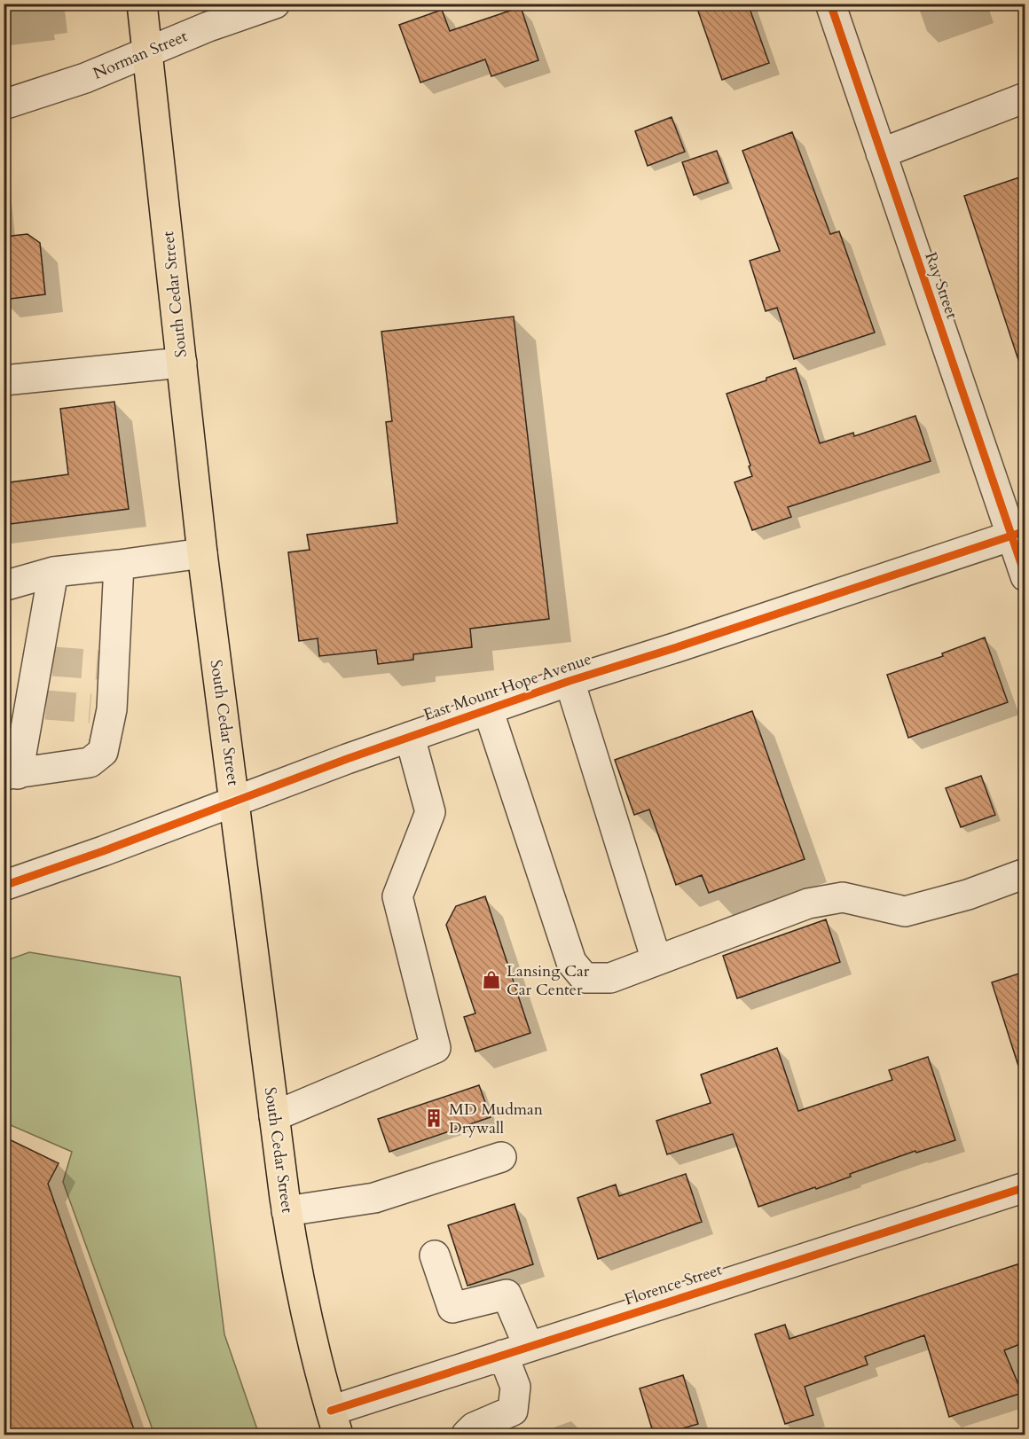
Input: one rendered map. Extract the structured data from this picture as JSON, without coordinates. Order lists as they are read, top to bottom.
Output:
{
  "streets": {
    "main road": ["South Cedar Street"],
    "street": [
      "Norman Street",
      "Ray Street",
      "East Mount Hope Avenue",
      "Florence Street"
    ]
  },
  "crossings": [
    ["Norman Street", "South Cedar Street"],
    ["Ray Street", "East Mount Hope Avenue"],
    ["South Cedar Street", "East Mount Hope Avenue"],
    ["South Cedar Street", "Florence Street"]
  ],
  "places": {
    "shop": ["Lansing Car Car Center"],
    "building": ["MD Mudman Drywall"]
  }
}
